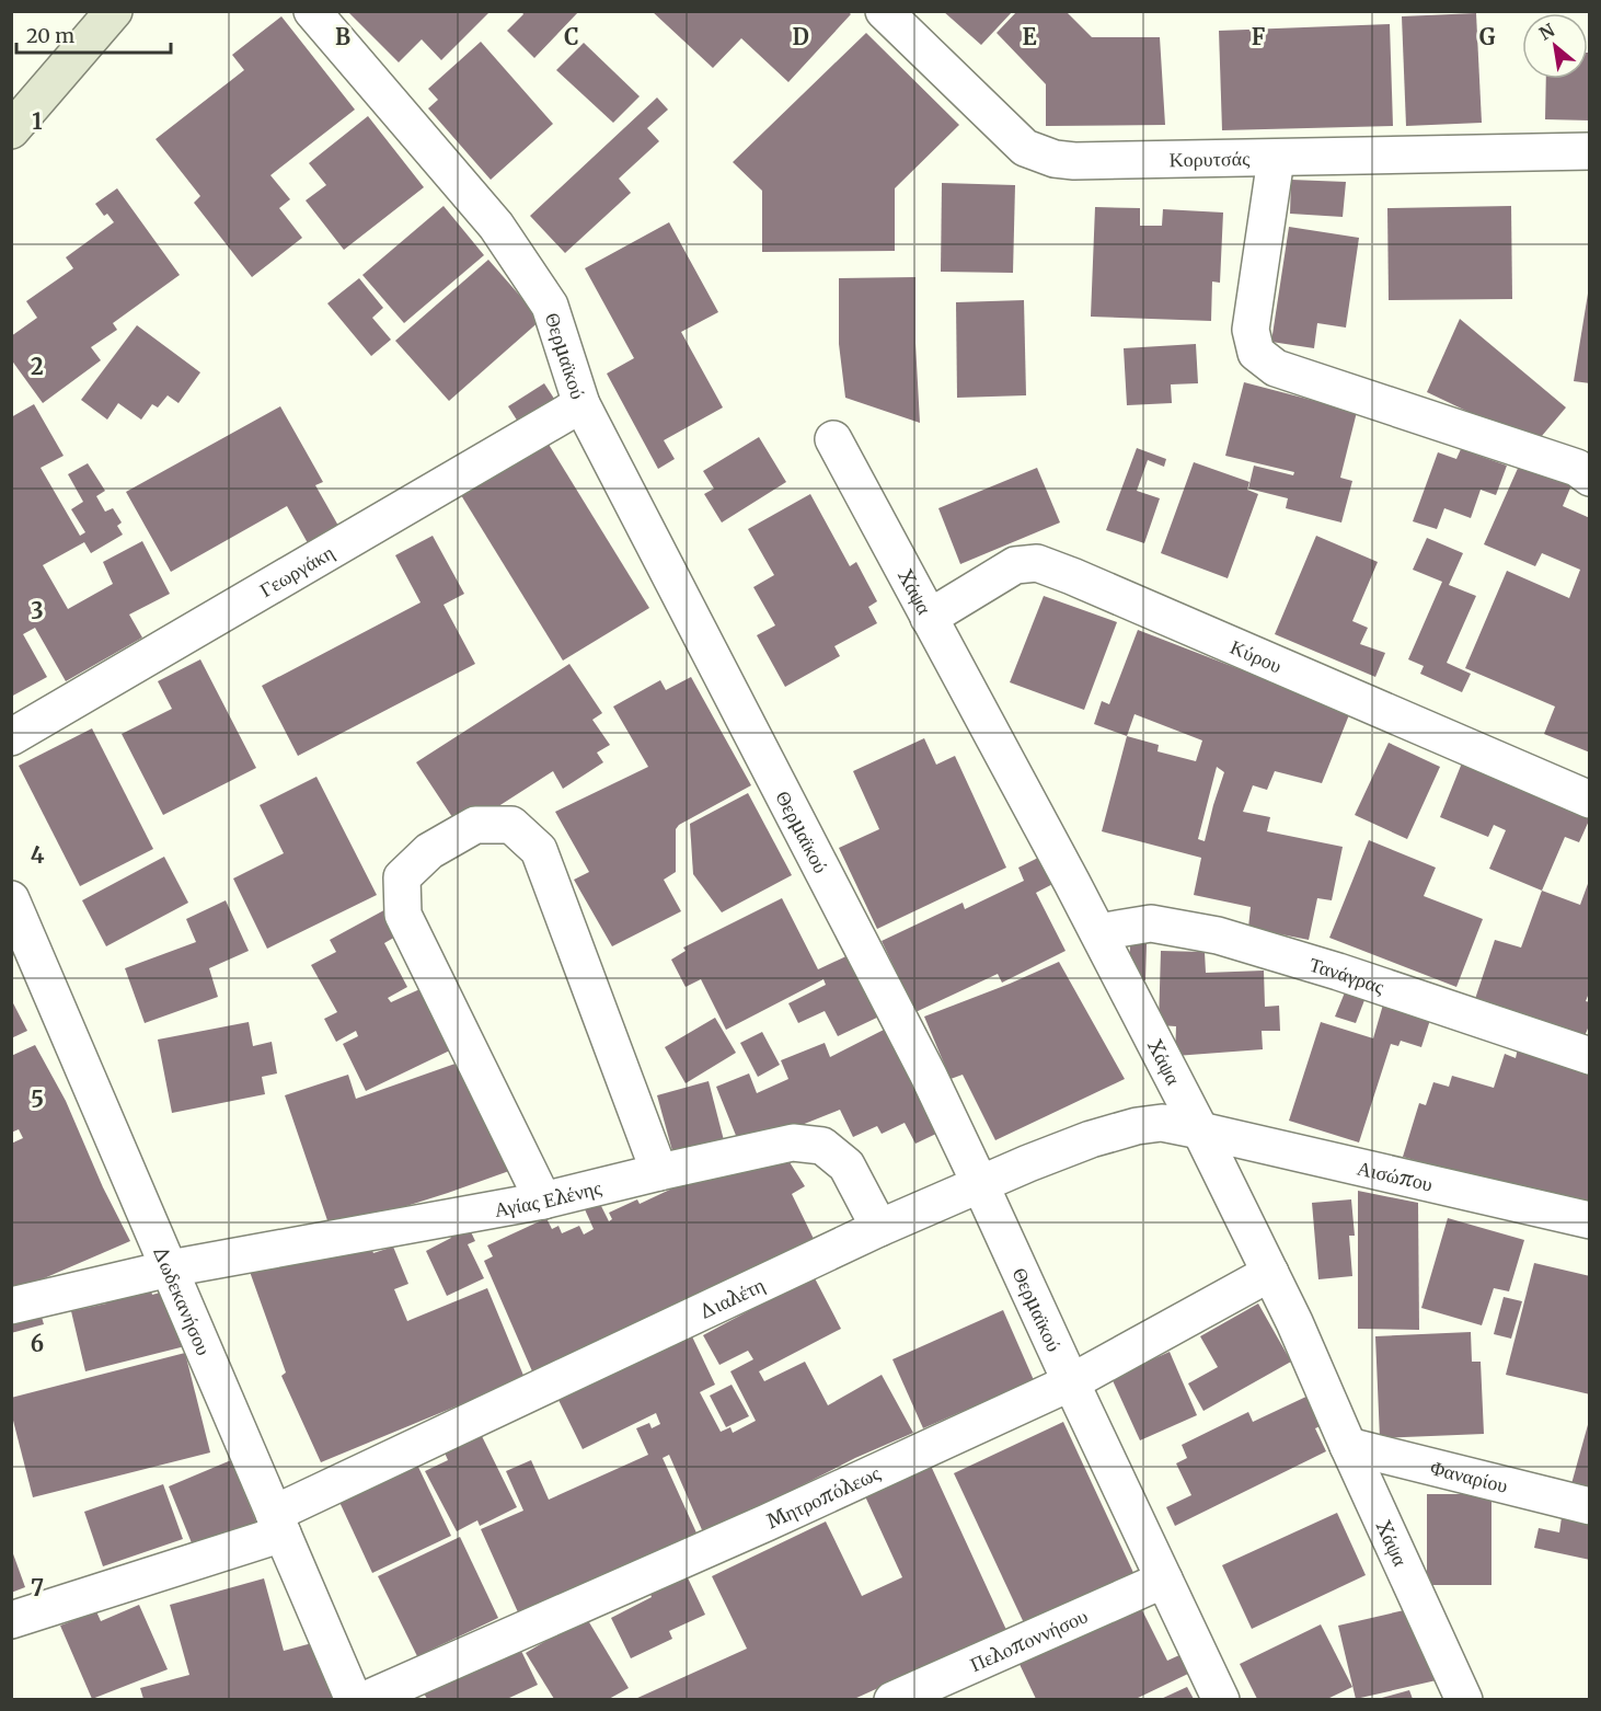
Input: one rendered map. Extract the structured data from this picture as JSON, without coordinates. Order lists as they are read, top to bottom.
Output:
{
  "streets": {
    "street": [
      "Κορυτσάς",
      "Θερμαϊκού",
      "Γεωργάκη",
      "Χάψα",
      "Κύρου",
      "Τανάγρας",
      "Αισώπου",
      "Αγίας Ελένης",
      "Διαλέτη",
      "Δωδεκανήσου",
      "Φαναρίου",
      "Μητροπόλεως",
      "Πελοποννήσου"
    ]
  },
  "crossings": [
    ["Θερμαϊκού", "Γεωργάκη"],
    ["Θερμαϊκού", "Διαλέτη"],
    ["Θερμαϊκού", "Μητροπόλεως"],
    ["Θερμαϊκού", "Πελοποννήσου"],
    ["Χάψα", "Κύρου"],
    ["Χάψα", "Τανάγρας"],
    ["Χάψα", "Αισώπου"],
    ["Χάψα", "Διαλέτη"],
    ["Χάψα", "Φαναρίου"],
    ["Χάψα", "Μητροπόλεως"],
    ["Αισώπου", "Διαλέτη"],
    ["Αγίας Ελένης", "Διαλέτη"],
    ["Αγίας Ελένης", "Δωδεκανήσου"],
    ["Διαλέτη", "Δωδεκανήσου"]
  ],
  "scale_bar": "20 m",
  "north": "top left",
  "grid": {
    "columns": [
      "B",
      "C",
      "D",
      "E",
      "F",
      "G"
    ],
    "rows": [
      "1",
      "2",
      "3",
      "4",
      "5",
      "6",
      "7"
    ]
  }
}
